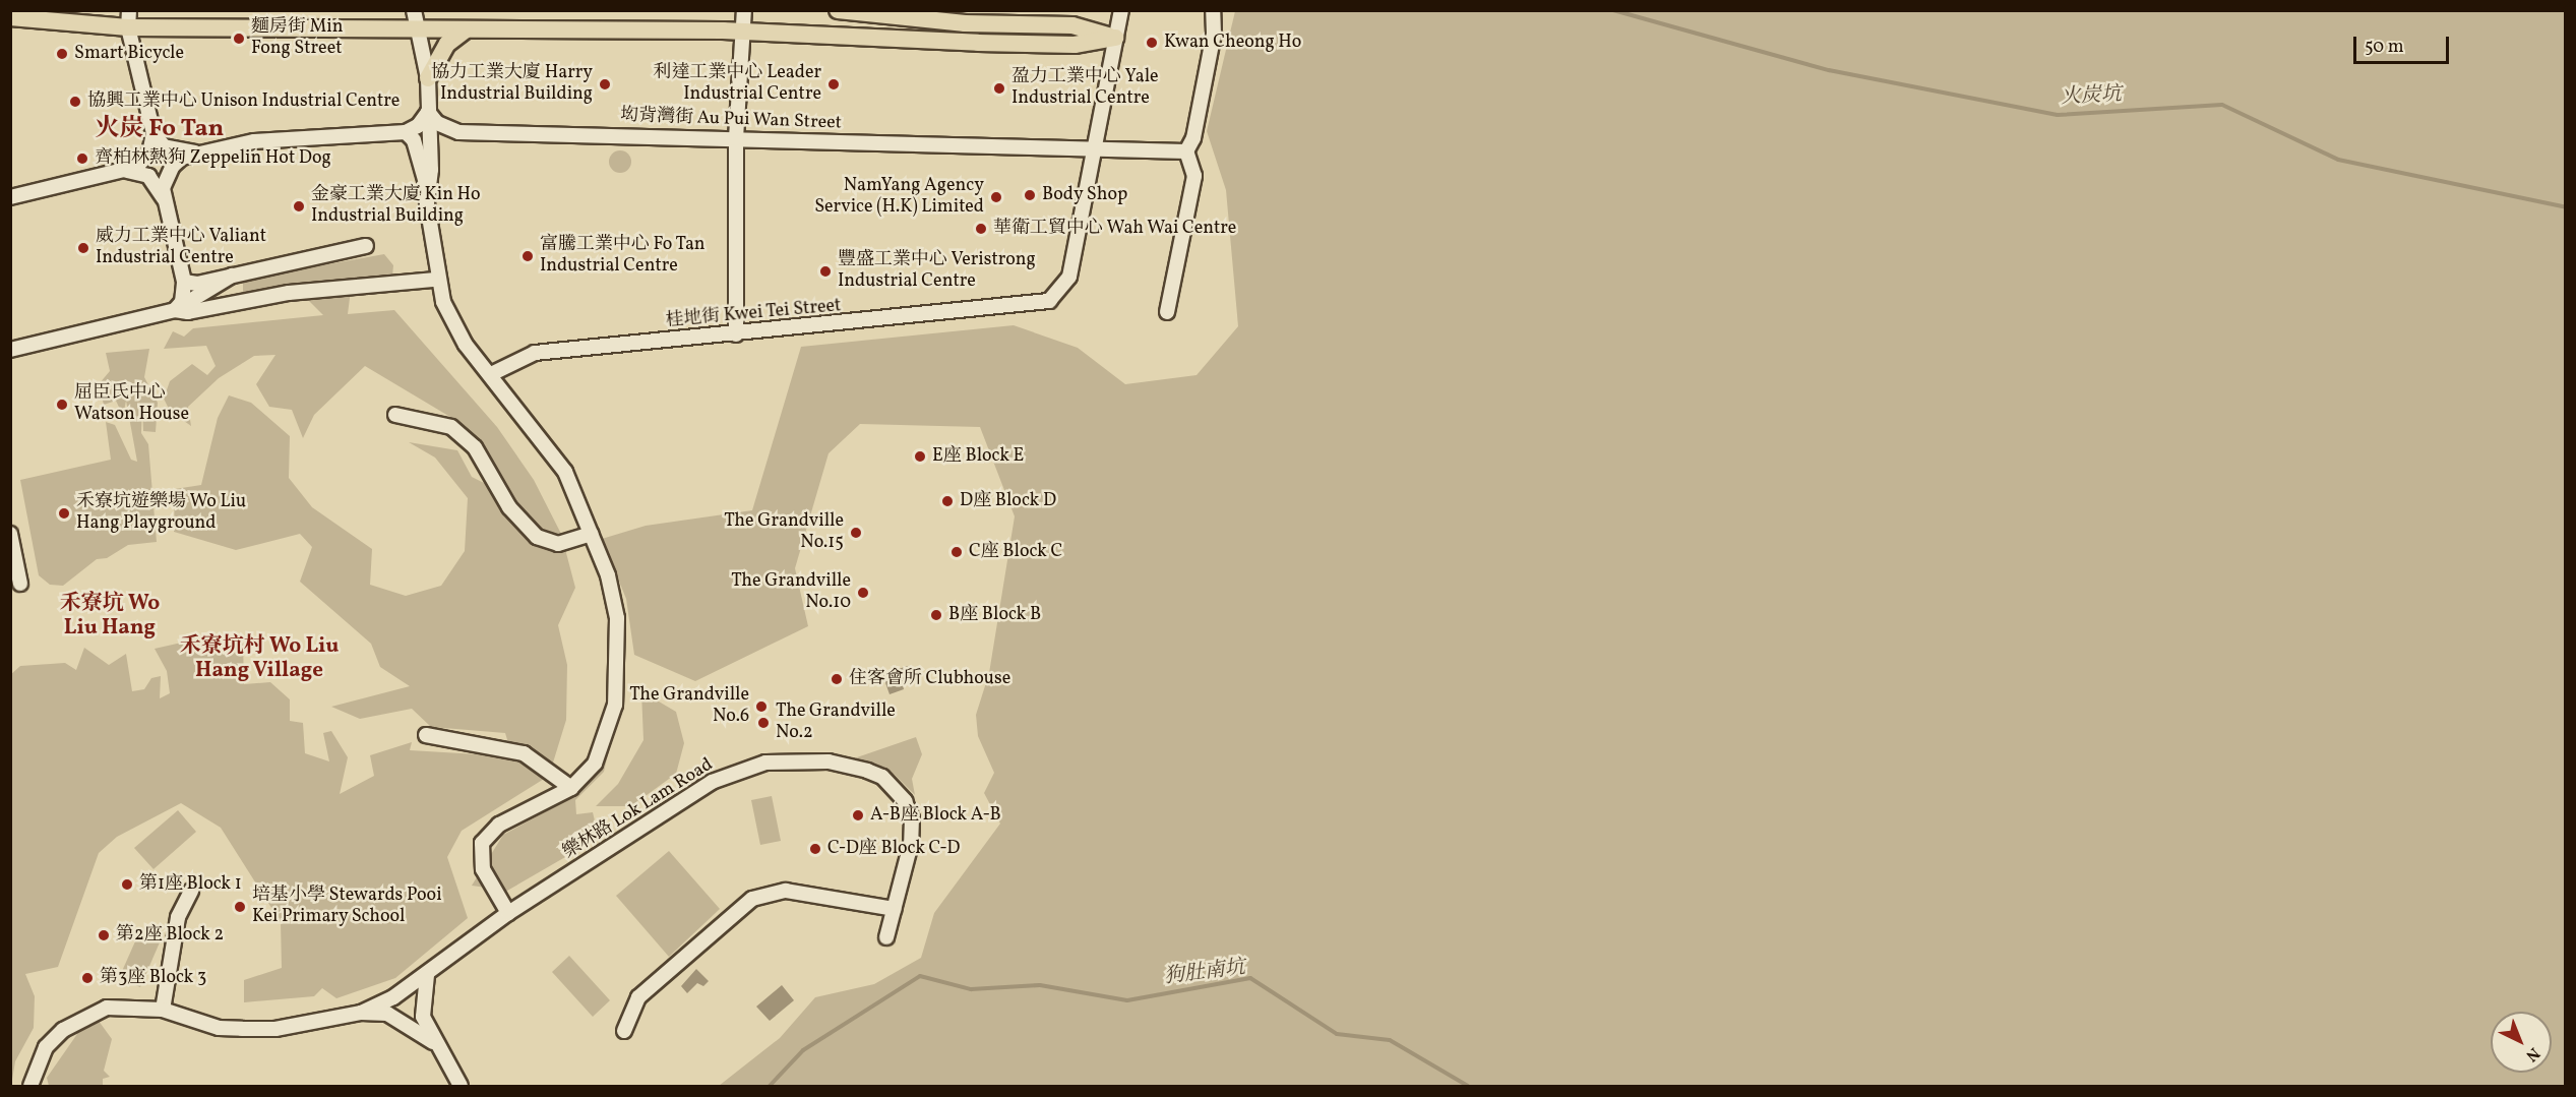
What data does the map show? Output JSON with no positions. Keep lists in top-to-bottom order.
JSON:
{
  "streets": {
    "street": ["㘭背灣街 Au Pui Wan Street", "桂地街 Kwei Tei Street", "樂林路 Lok Lam Road"]
  },
  "crossings": [
    ["㘭背灣街 Au Pui Wan Street", "桂地街 Kwei Tei Street"]
  ],
  "districts": ["火炭 Fo Tan", "禾寮坑 Wo Liu Hang", "禾寮坑村 Wo Liu Hang Village"],
  "water": ["火炭坑", "狗肚南坑"],
  "places": [
    "麵房街 Min Fong Street",
    "Kwan Cheong Ho",
    "Smart Bicycle",
    "協力工業大廈 Harry Industrial Building",
    "利達工業中心 Leader Industrial Centre",
    "盈力工業中心 Yale Industrial Centre",
    "協興工業中心 Unison Industrial Centre",
    "齊柏林熱狗 Zeppelin Hot Dog",
    "Body Shop",
    "NamYang Agency Service (H.K) Limited",
    "金豪工業大廈 Kin Ho Industrial Building",
    "華衛工貿中心 Wah Wai Centre",
    "威力工業中心 Valiant Industrial Centre",
    "富騰工業中心 Fo Tan Industrial Centre",
    "豐盛工業中心 Veristrong Industrial Centre",
    "屈臣氏中心 Watson House",
    "E座 Block E",
    "D座 Block D",
    "禾寮坑遊樂場 Wo Liu Hang Playground",
    "The Grandville No.15",
    "C座 Block C",
    "The Grandville No.10",
    "B座 Block B",
    "住客會所 Clubhouse",
    "The Grandville No.6",
    "The Grandville No.2",
    "A-B座 Block A-B",
    "C-D座 Block C-D",
    "第1座 Block 1",
    "培基小學 Stewards Pooi Kei Primary School",
    "第2座 Block 2",
    "第3座 Block 3"
  ],
  "scale_bar": "50 m",
  "north": "bottom right"
}
